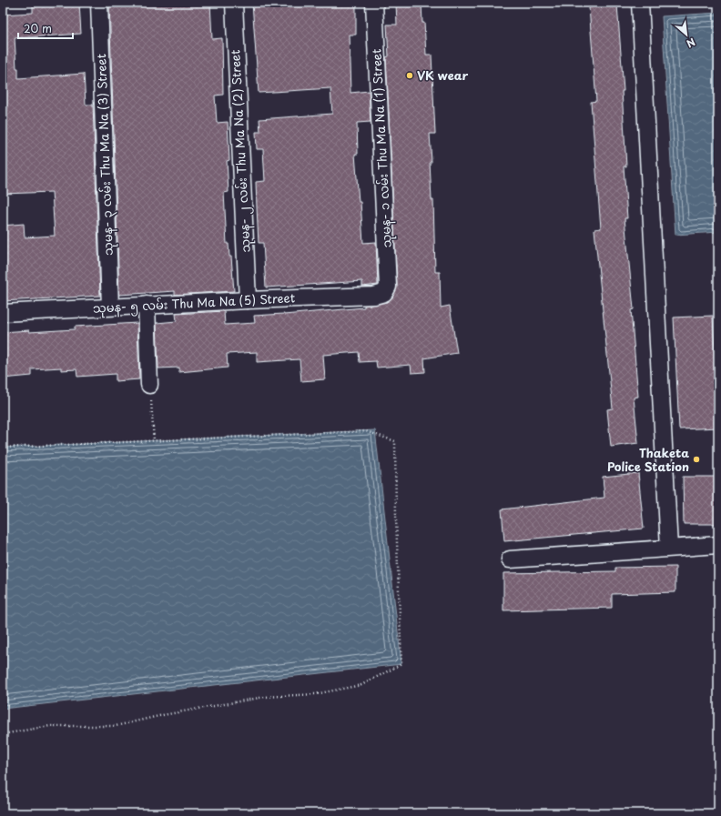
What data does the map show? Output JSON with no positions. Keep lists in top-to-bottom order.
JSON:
{
  "streets": {
    "street": [
      "သုမန- ၁ လမ်း Thu Ma Na (1) Street",
      "သုမန- ၂ လမ်း Thu Ma Na (2) Street",
      "သုမန- ၃ လမ်း Thu Ma Na (3) Street",
      "သုမန- ၅ လမ်း Thu Ma Na (5) Street"
    ]
  },
  "crossings": [
    ["သုမန- ၁ လမ်း Thu Ma Na (1) Street", "သုမန- ၅ လမ်း Thu Ma Na (5) Street"],
    ["သုမန- ၂ လမ်း Thu Ma Na (2) Street", "သုမန- ၅ လမ်း Thu Ma Na (5) Street"],
    ["သုမန- ၃ လမ်း Thu Ma Na (3) Street", "သုမန- ၅ လမ်း Thu Ma Na (5) Street"]
  ],
  "places": ["VK wear", "Thaketa Police Station"],
  "scale_bar": "20 m",
  "north": "bottom right"
}
